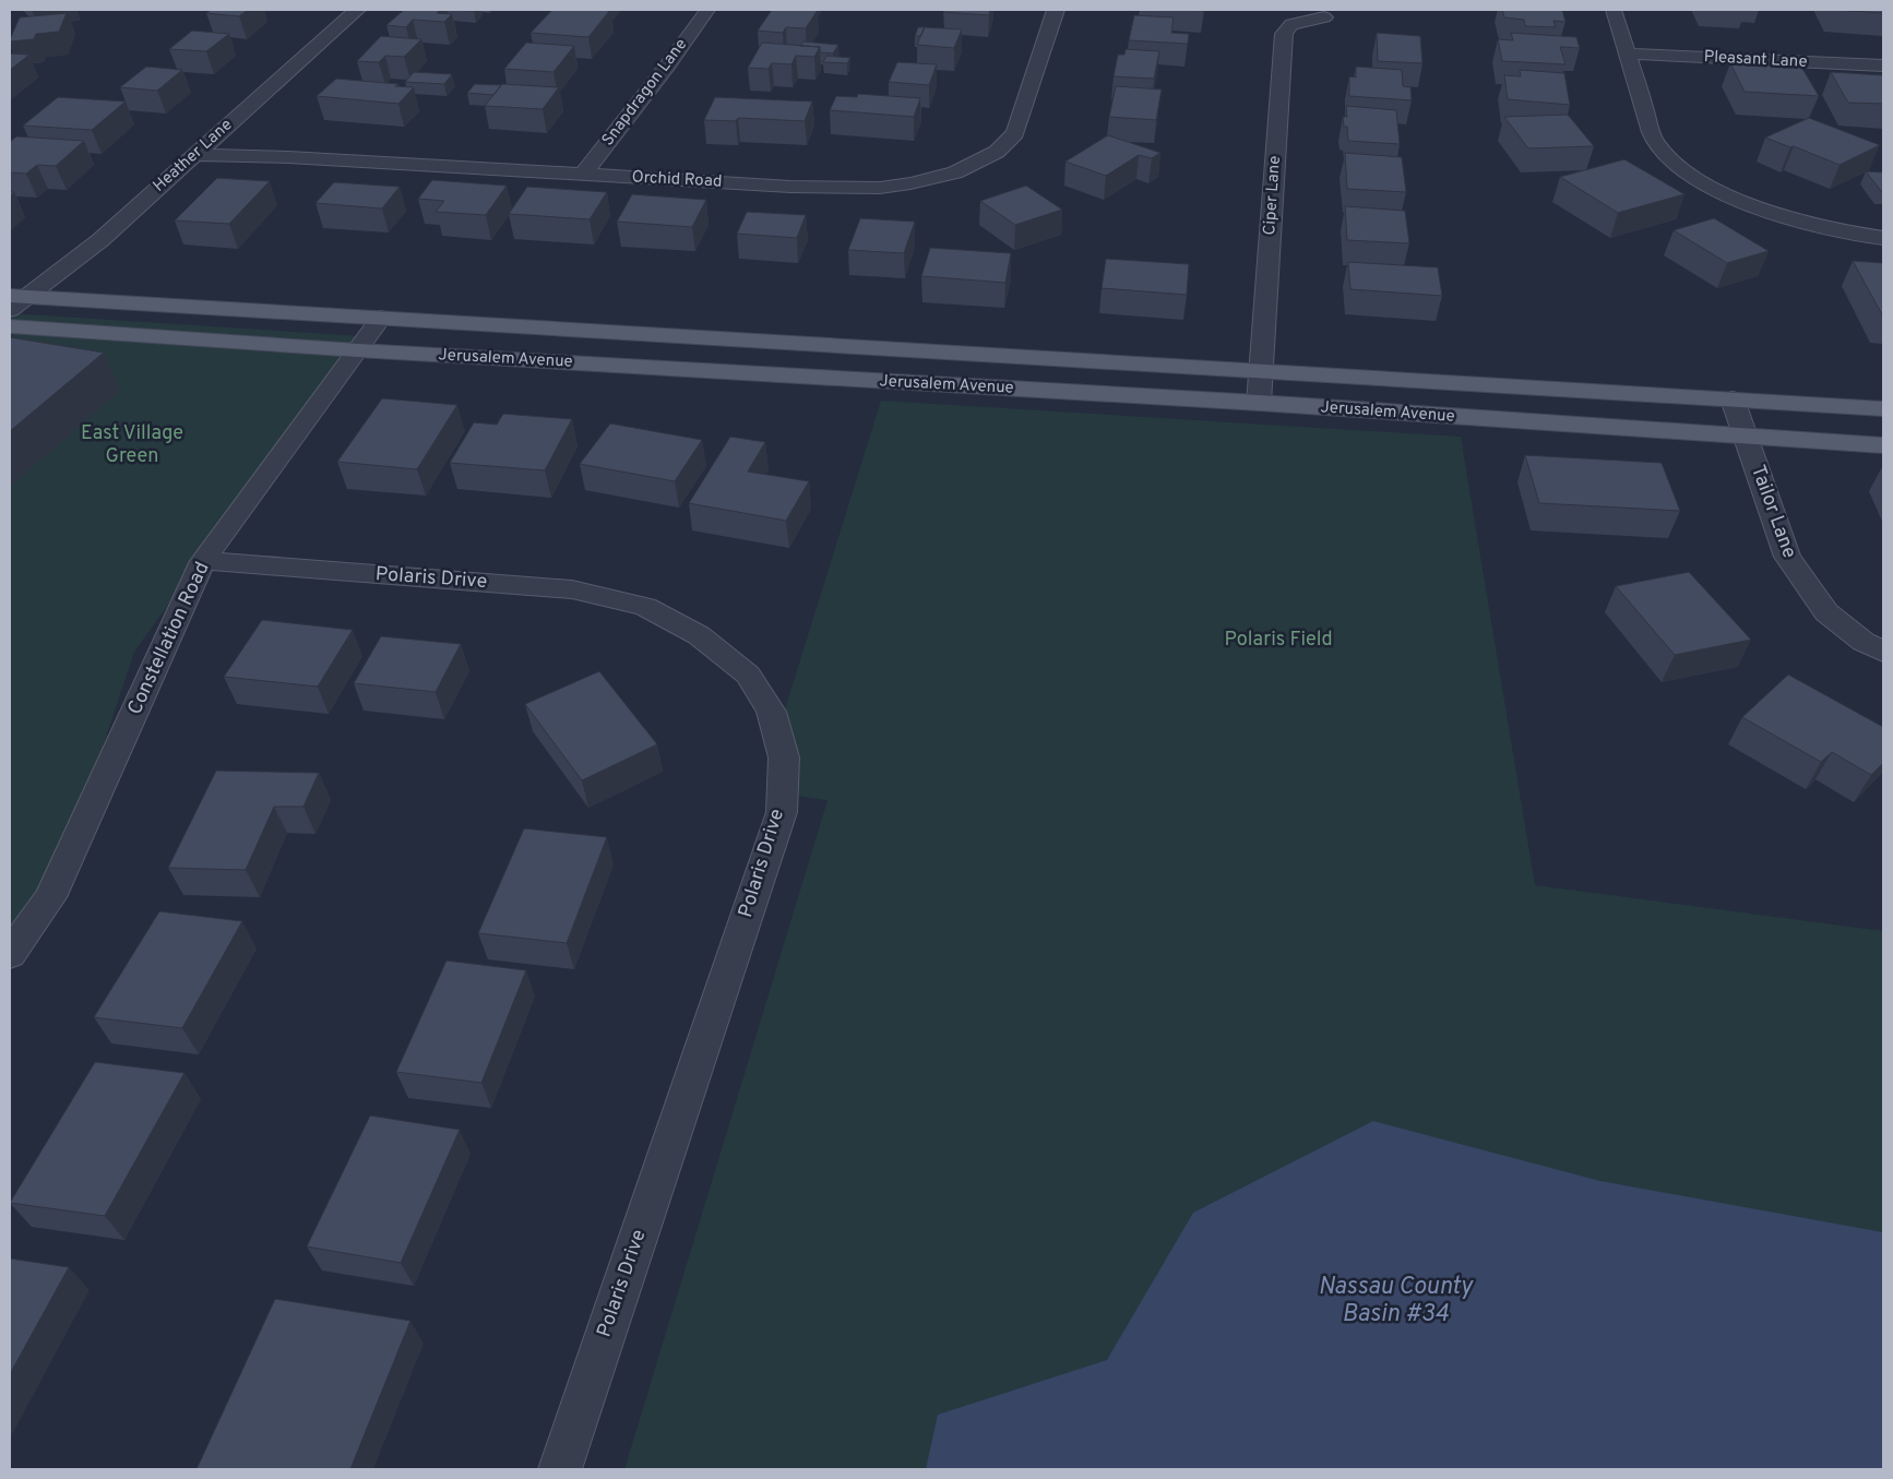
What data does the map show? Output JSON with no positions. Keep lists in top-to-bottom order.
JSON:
{
  "streets": {
    "main road": ["Jerusalem Avenue"],
    "street": [
      "Pleasant Lane",
      "Snapdragon Lane",
      "Heather Lane",
      "Orchid Road",
      "Ciper Lane",
      "Tailor Lane",
      "Polaris Drive",
      "Constellation Road"
    ]
  },
  "crossings": [
    ["Snapdragon Lane", "Orchid Road"],
    ["Heather Lane", "Orchid Road"],
    ["Heather Lane", "Jerusalem Avenue"],
    ["Ciper Lane", "Jerusalem Avenue"],
    ["Jerusalem Avenue", "Tailor Lane"],
    ["Jerusalem Avenue", "Constellation Road"],
    ["Polaris Drive", "Constellation Road"]
  ],
  "water": ["Nassau County Basin #34"],
  "parks": ["East Village Green", "Polaris Field"]
}
